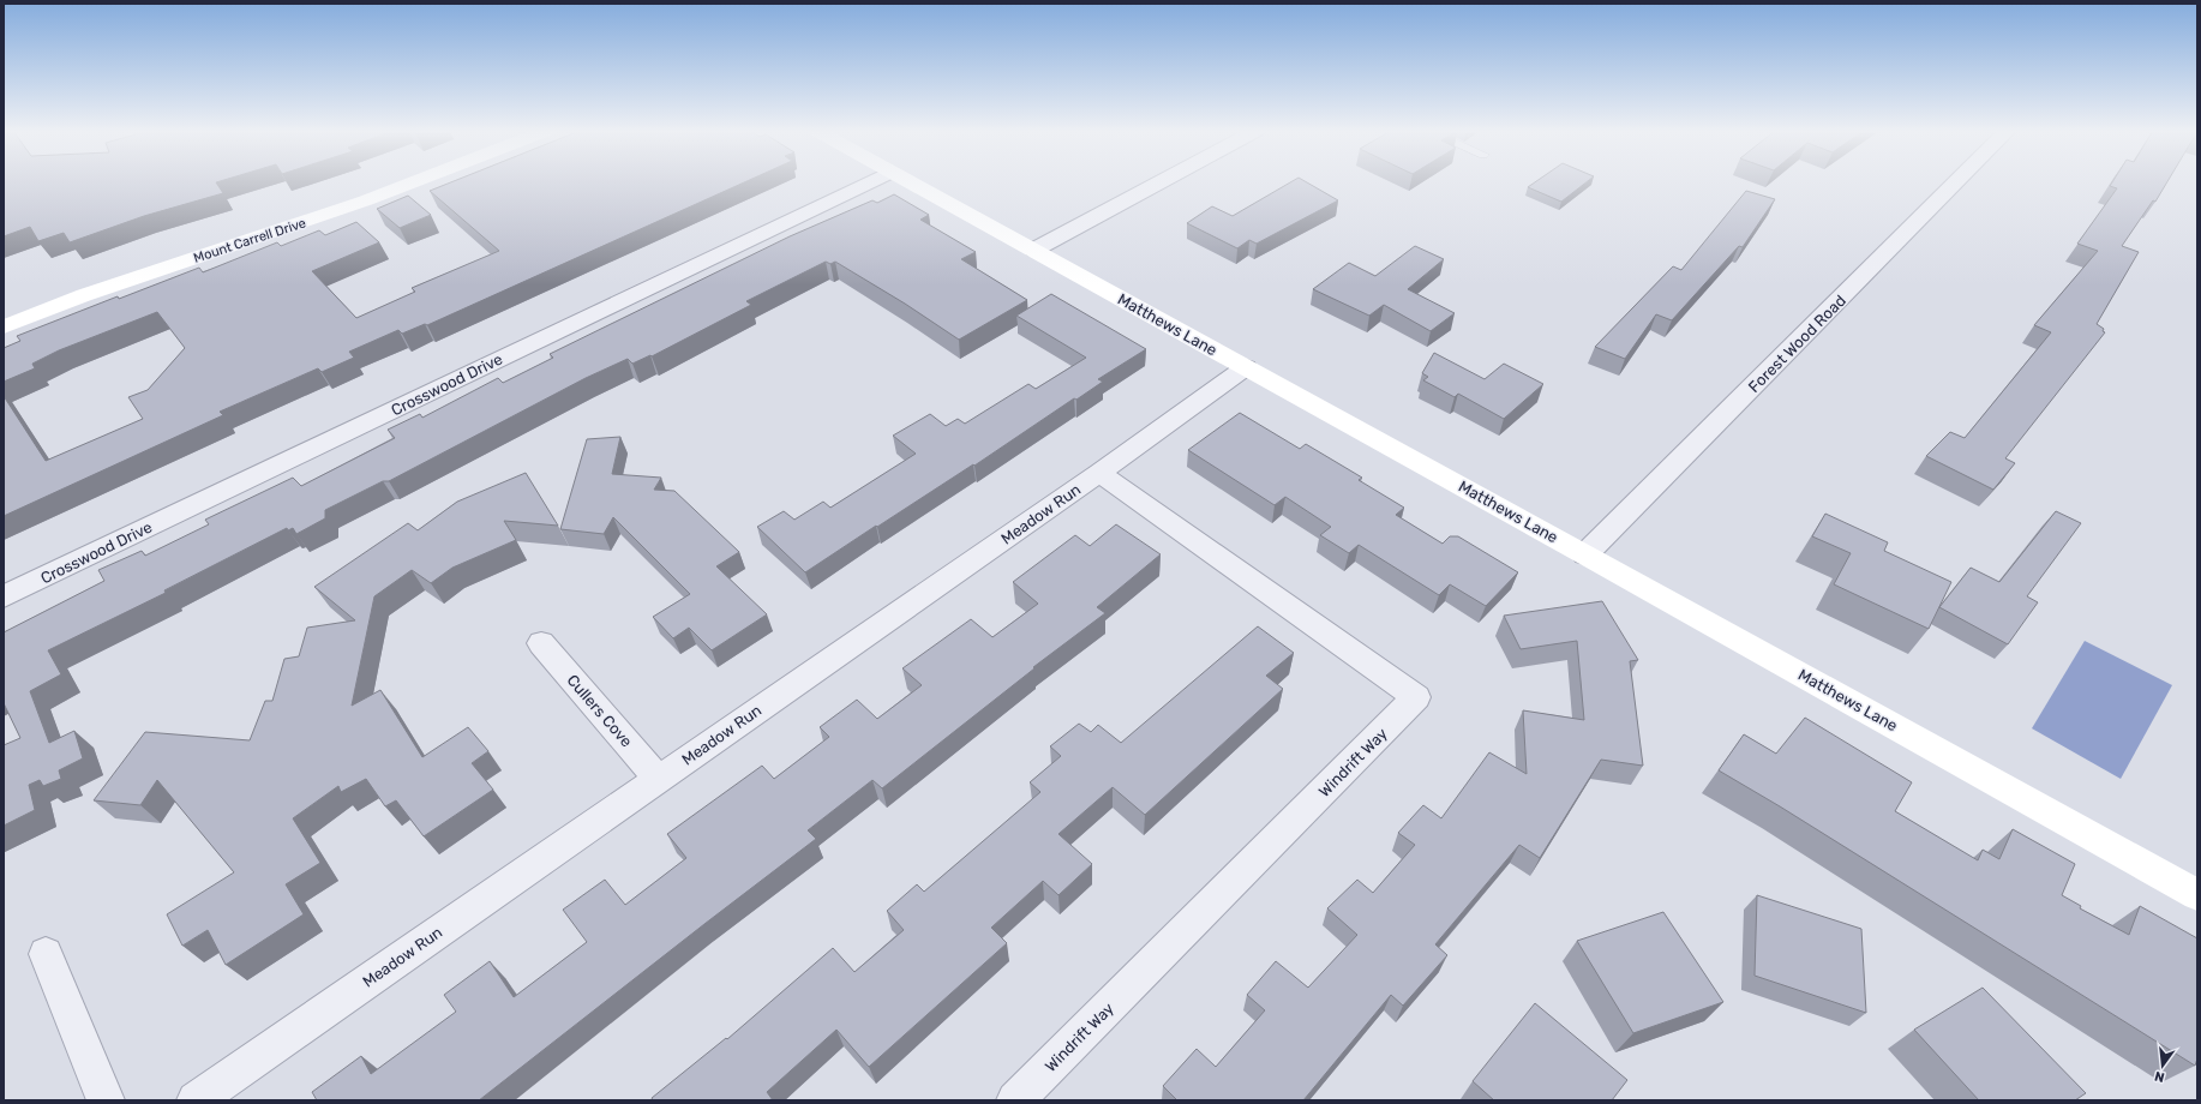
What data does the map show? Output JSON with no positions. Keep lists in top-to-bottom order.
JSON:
{
  "streets": {
    "street": [
      "Mount Carrell Drive",
      "Matthews Lane",
      "Forest Wood Road",
      "Crosswood Drive",
      "Meadow Run",
      "Cullers Cove",
      "Windrift Way"
    ]
  },
  "crossings": [
    ["Matthews Lane", "Forest Wood Road"],
    ["Matthews Lane", "Meadow Run"],
    ["Meadow Run", "Cullers Cove"],
    ["Meadow Run", "Windrift Way"]
  ],
  "north": "bottom"
}
